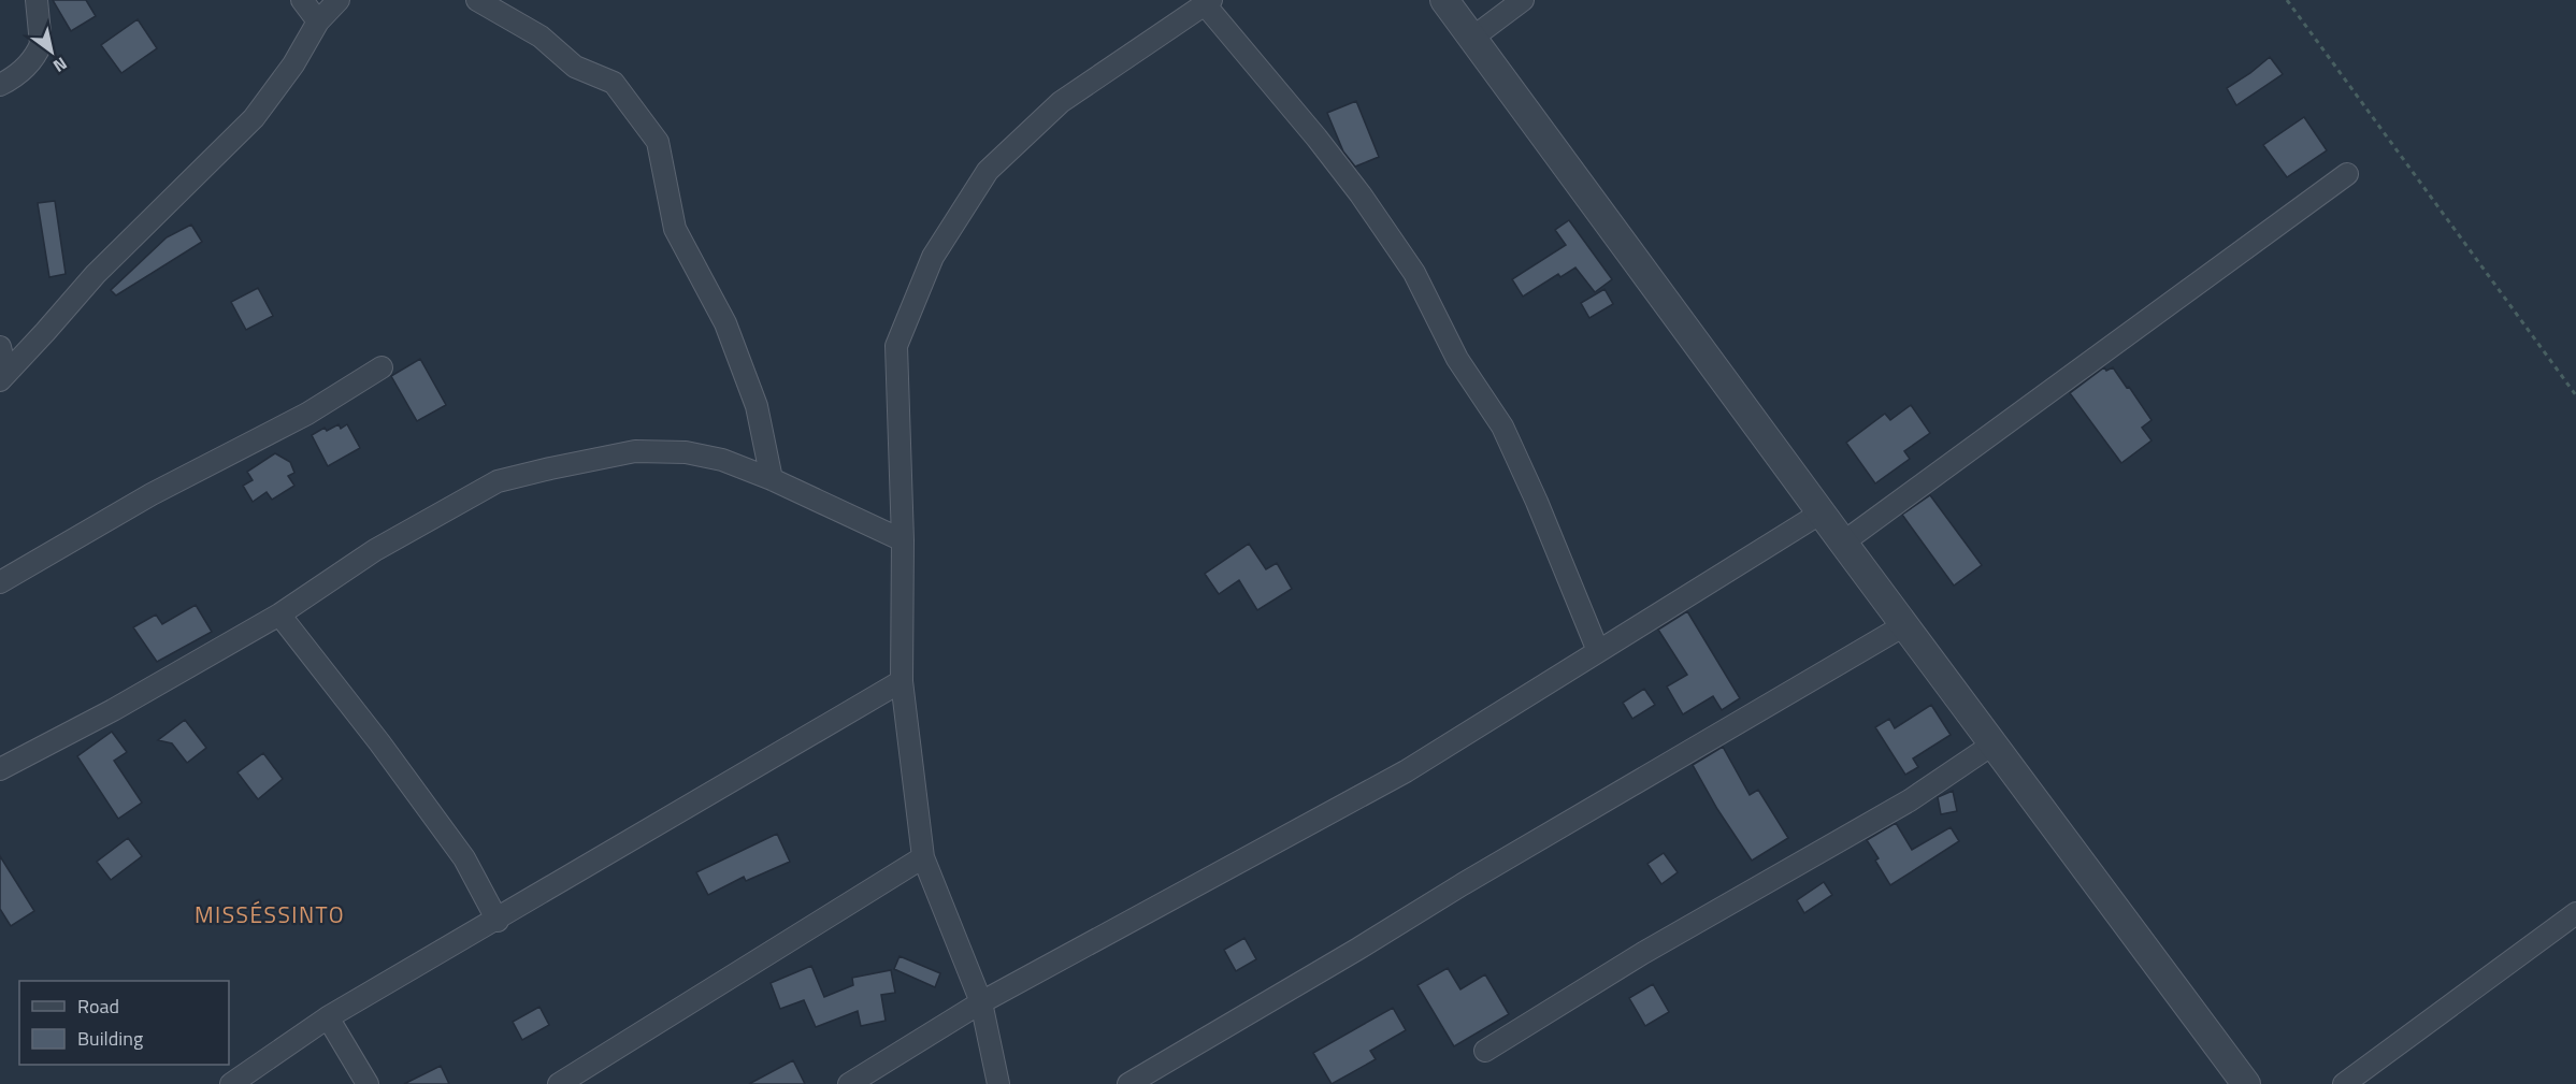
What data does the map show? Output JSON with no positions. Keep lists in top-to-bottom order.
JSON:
{
  "districts": ["MISSÉSSINTO"],
  "legend": ["Road", "Building"],
  "north": "bottom right"
}
